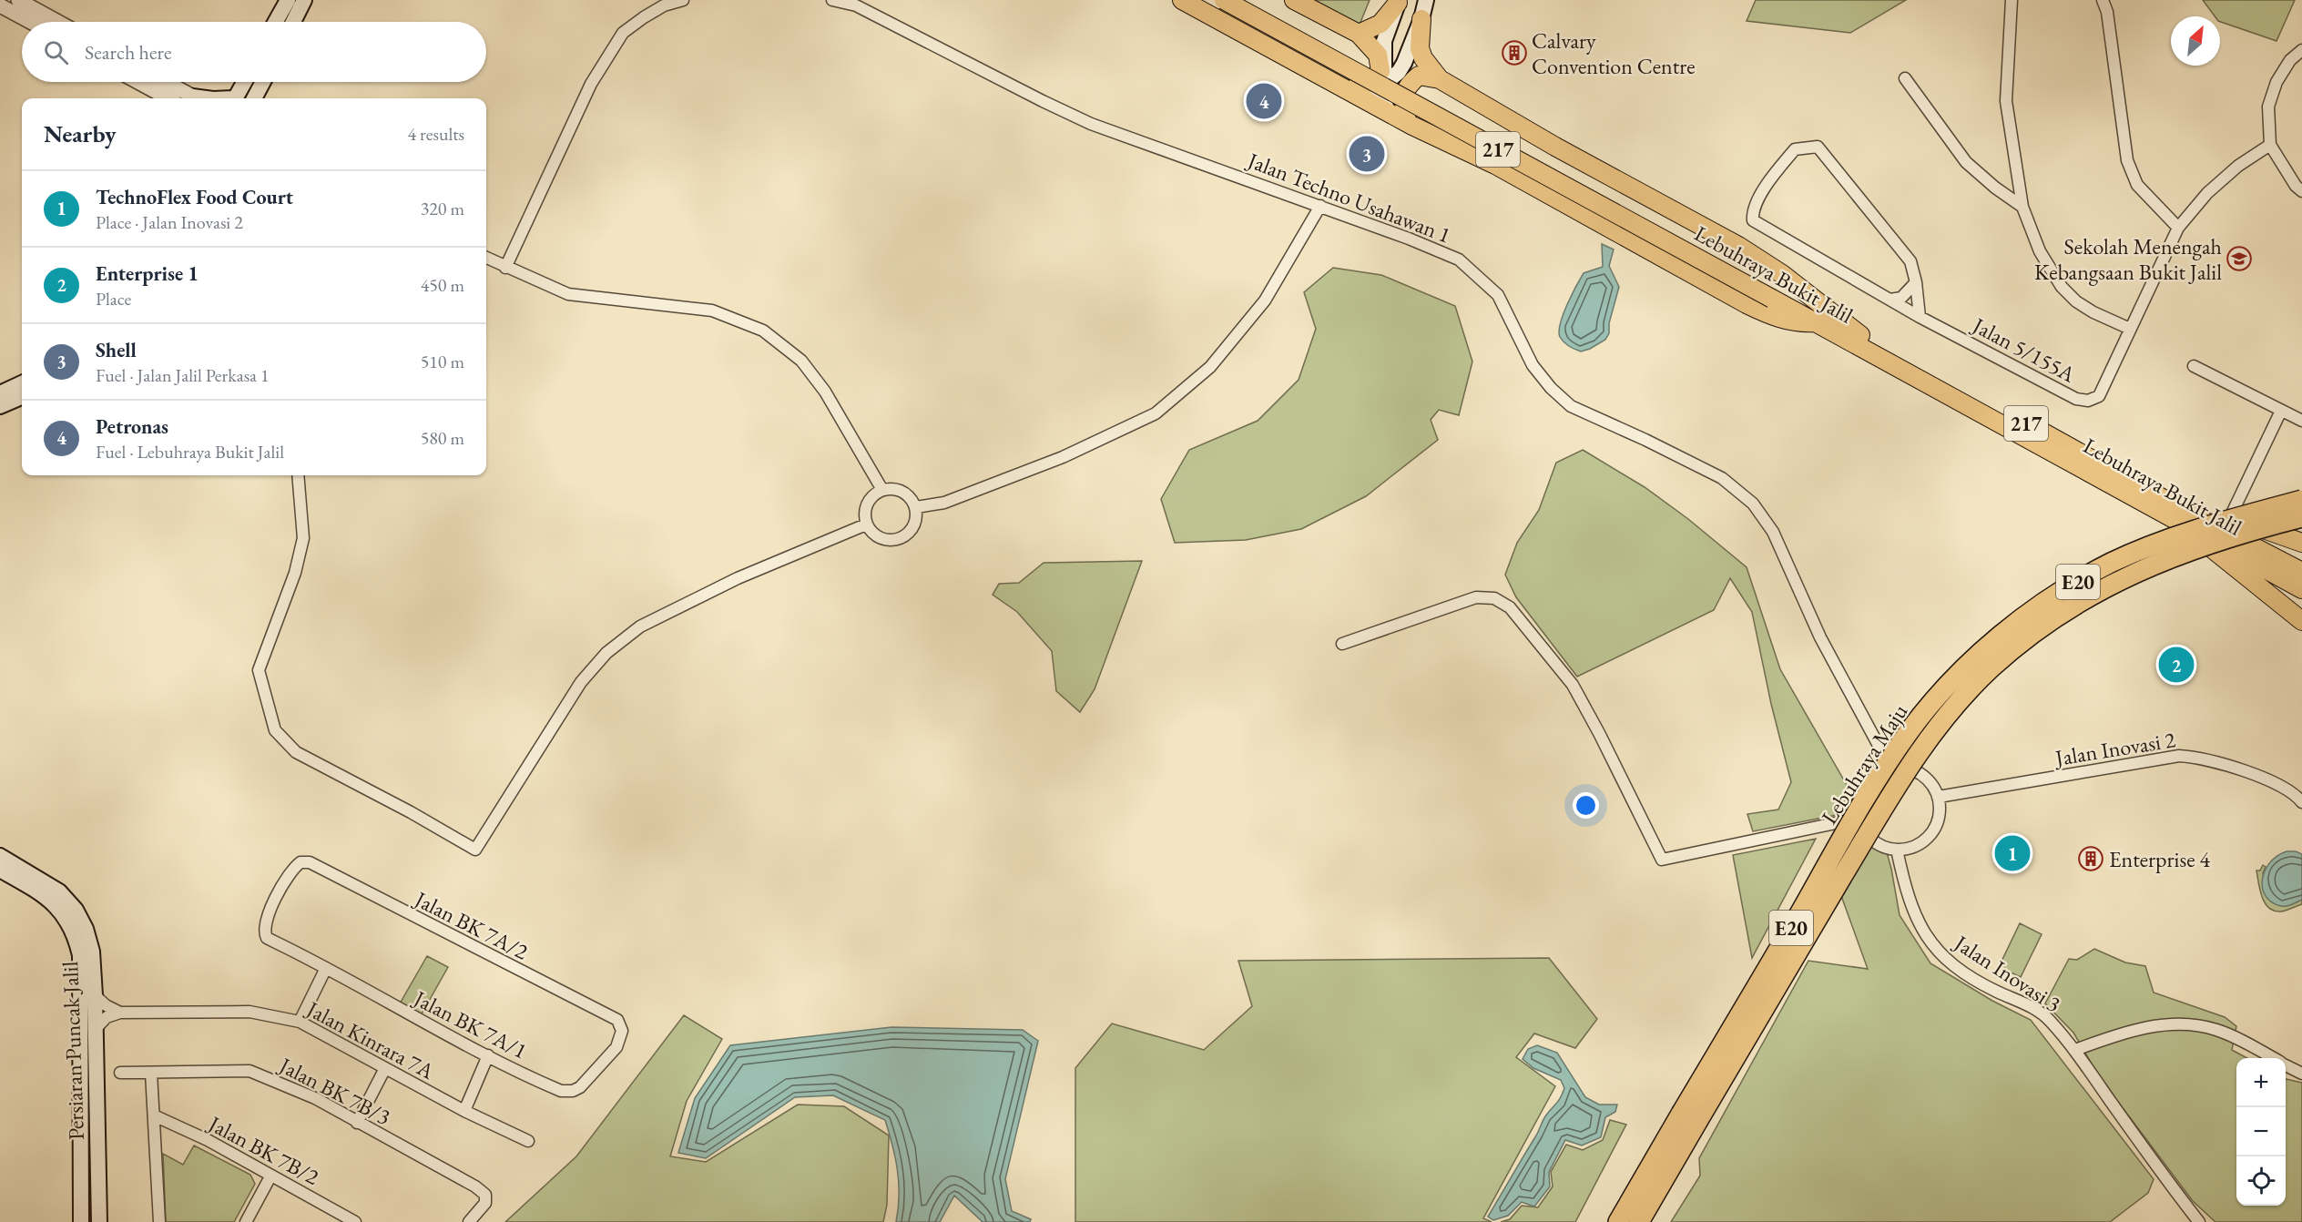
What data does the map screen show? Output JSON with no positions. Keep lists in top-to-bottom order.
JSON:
{
  "streets": {
    "highway": [
      "217",
      "Lebuhraya Bukit Jalil",
      "E20",
      "Lebuhraya Maju"
    ],
    "main road": ["Persiaran Puncak Jalil"],
    "street": [
      "Jalan Techno Usahawan 1",
      "Jalan 5/155A",
      "Jalan Inovasi 2",
      "Jalan BK 7A/2",
      "Jalan Inovasi 3",
      "Jalan BK 7A/1",
      "Jalan Kinrara 7A",
      "Jalan BK 7B/3",
      "Jalan BK 7B/2"
    ]
  },
  "crossings": [
    ["Jalan Techno Usahawan 1", "Jalan Inovasi 2"],
    ["Jalan Techno Usahawan 1", "Jalan Inovasi 3"],
    ["Jalan Inovasi 2", "Jalan Inovasi 3"],
    ["Jalan BK 7A/2", "Jalan BK 7A/1"]
  ],
  "places": {
    "building": ["Calvary Convention Centre", "Enterprise 4"],
    "school or university": ["Sekolah Menengah Kebangsaan Bukit Jalil"]
  },
  "north": "top right",
  "page": {
    "search": "Search here",
    "pins": [
      "4",
      "3",
      "2",
      "1"
    ],
    "heading": ["Nearby", "4 results"],
    "list": [
      {
        "mark": "1",
        "name": "TechnoFlex Food Court",
        "note": "Place · Jalan Inovasi 2",
        "value": "320 m"
      },
      {
        "mark": "2",
        "name": "Enterprise 1",
        "note": "Place",
        "value": "450 m"
      },
      {
        "mark": "3",
        "name": "Shell",
        "note": "Fuel · Jalan Jalil Perkasa 1",
        "value": "510 m"
      },
      {
        "mark": "4",
        "name": "Petronas",
        "note": "Fuel · Lebuhraya Bukit Jalil",
        "value": "580 m"
      }
    ],
    "map_buttons": ["+", "−"]
  }
}
